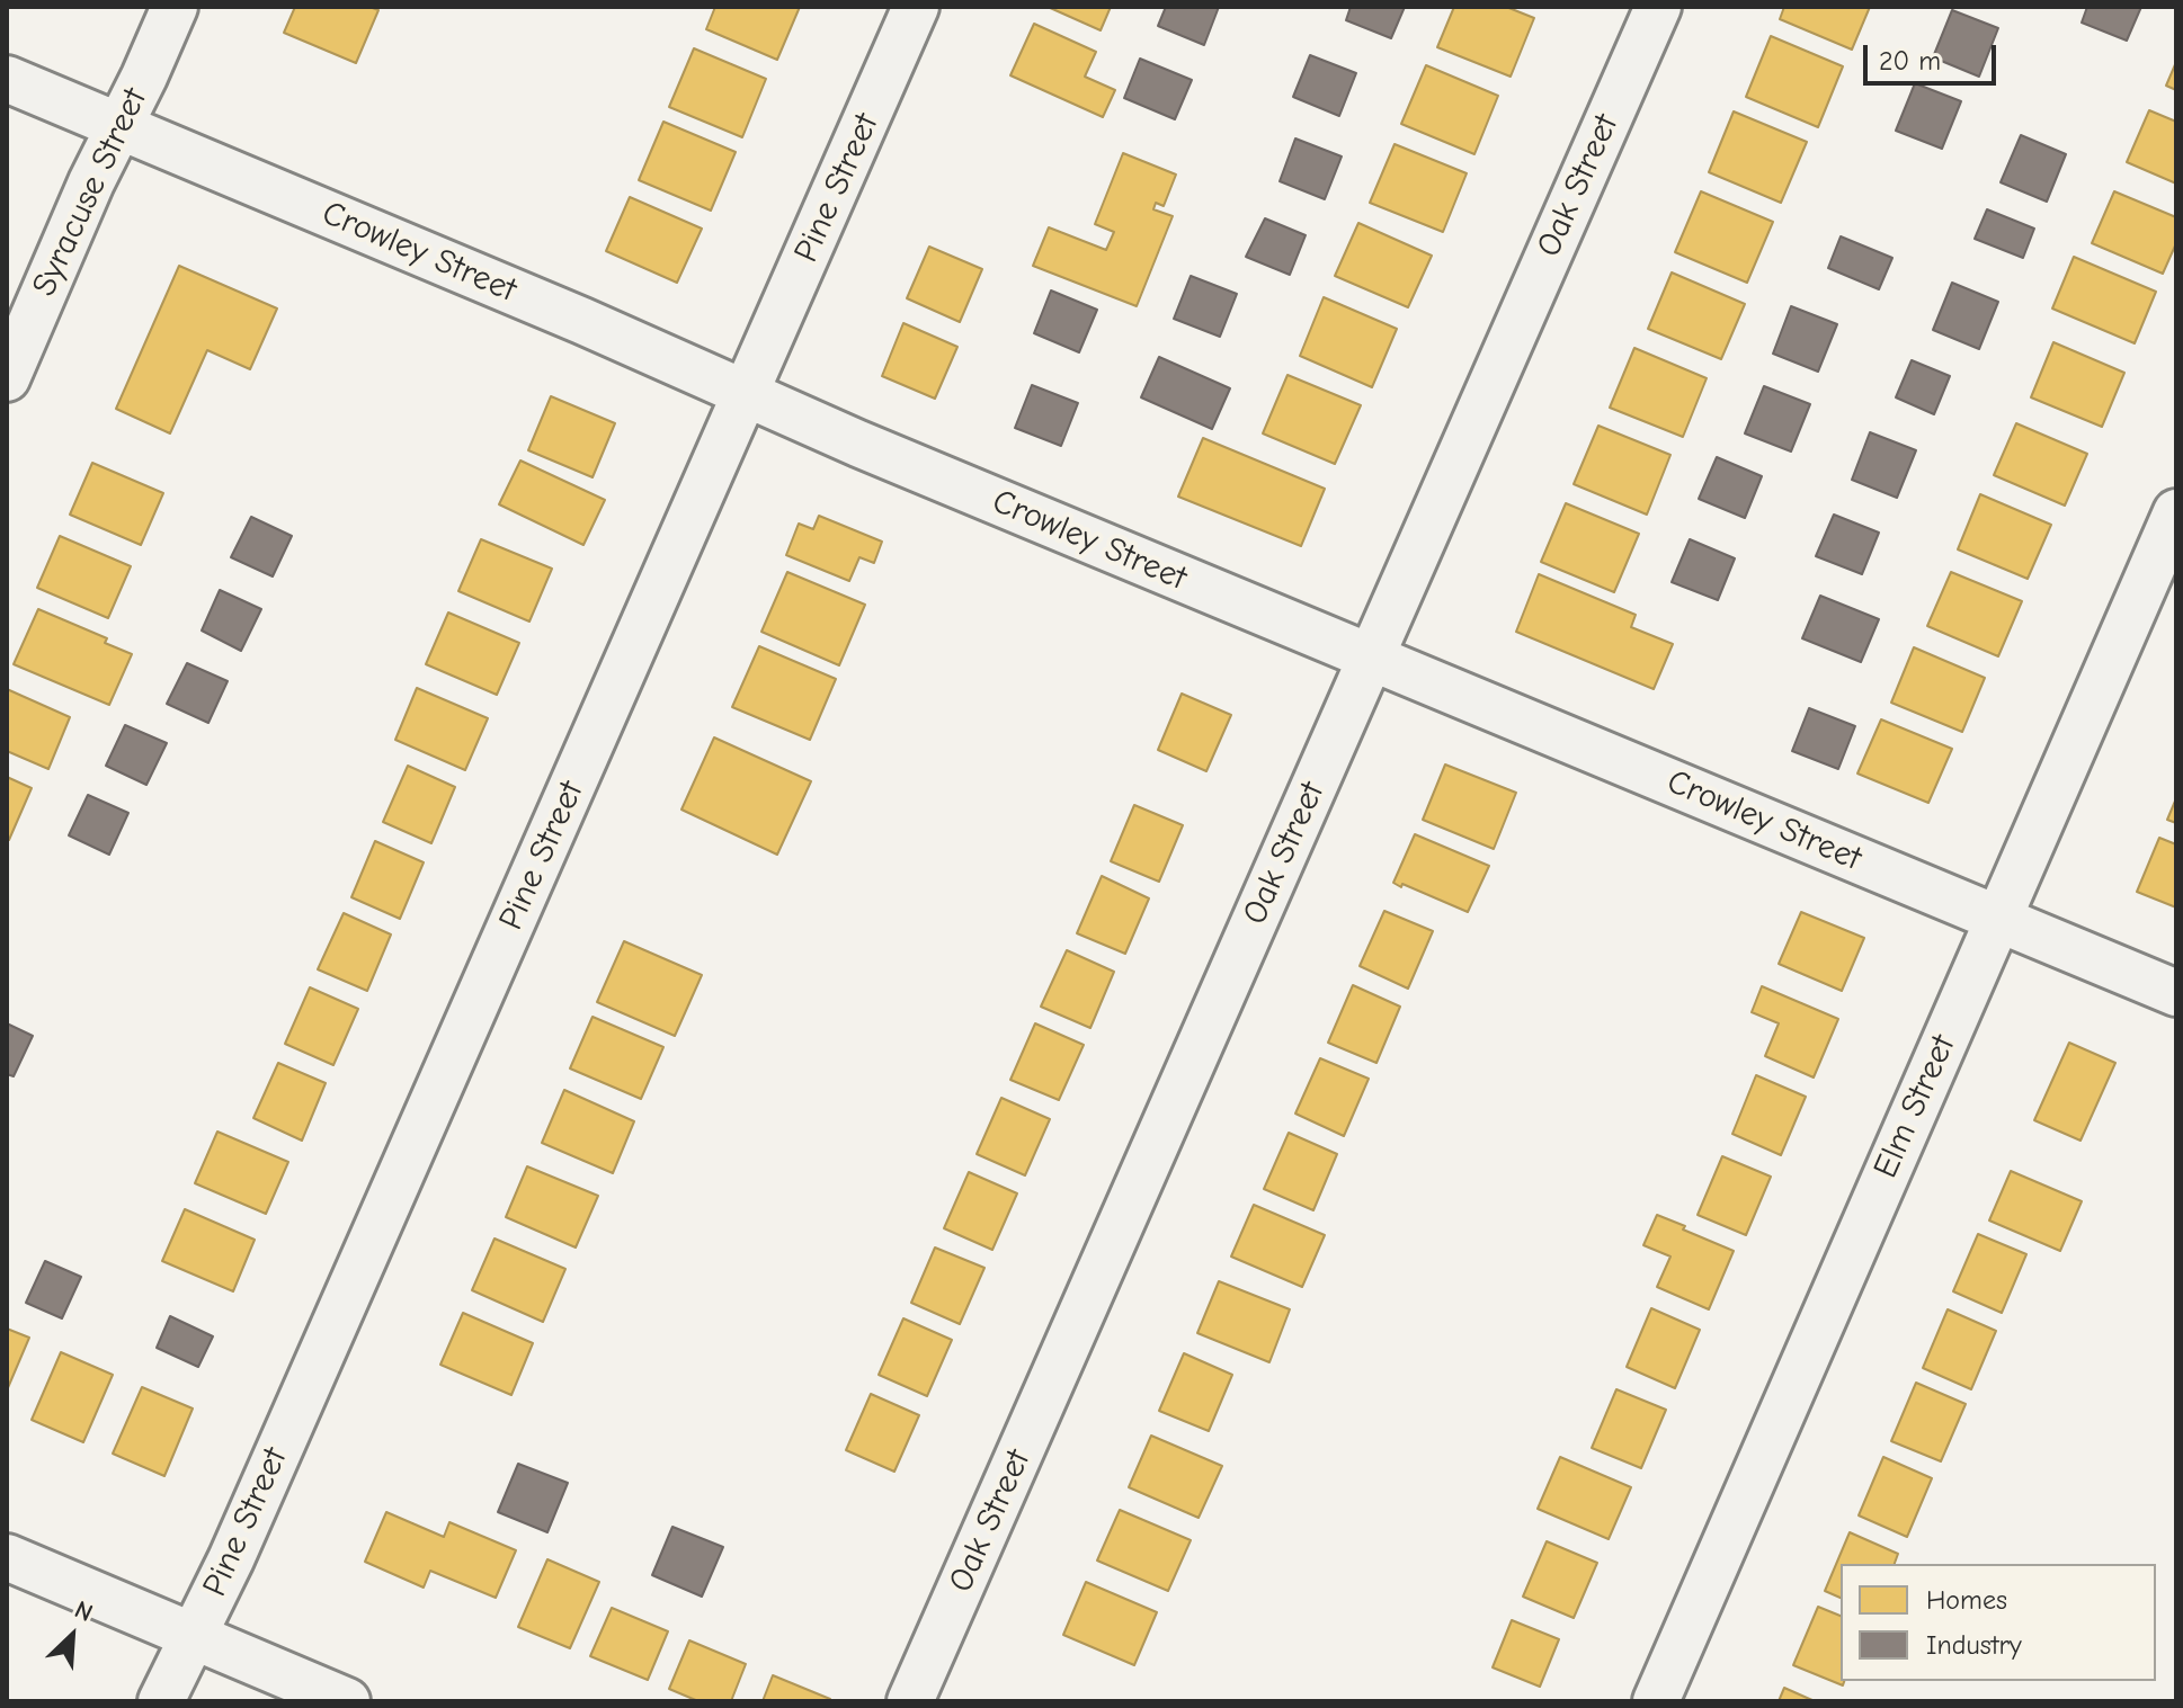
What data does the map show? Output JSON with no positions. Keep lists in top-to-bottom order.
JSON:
{
  "streets": {
    "street": [
      "Oak Street",
      "Pine Street",
      "Syracuse Street",
      "Crowley Street",
      "Elm Street"
    ]
  },
  "crossings": [
    ["Oak Street", "Crowley Street"],
    ["Pine Street", "Crowley Street"],
    ["Syracuse Street", "Crowley Street"],
    ["Crowley Street", "Elm Street"]
  ],
  "legend": ["Homes", "Industry"],
  "scale_bar": "20 m",
  "north": "top right"
}
